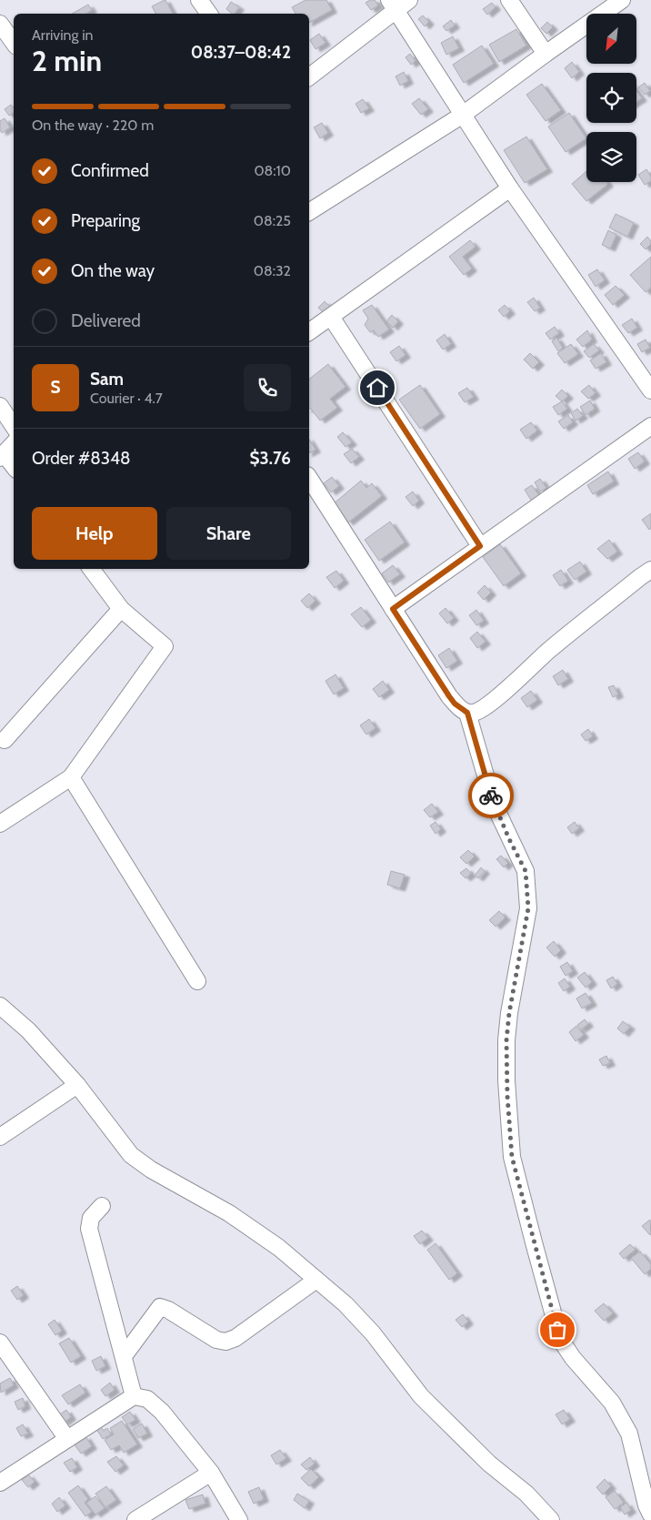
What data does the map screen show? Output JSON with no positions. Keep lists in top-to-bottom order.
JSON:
{
  "north": "bottom left",
  "page": {
    "heading": ["2 min", "Arriving in", "08:37–08:42"],
    "panel": [
      "Sam",
      "Courier · 4.7",
      "Order #8348",
      "$3.76"
    ],
    "bar": "On the way · 220 m",
    "list": [
      ["Confirmed", "08:10"],
      ["Preparing", "08:25"],
      ["On the way", "08:32"],
      "Delivered"
    ],
    "round": "S",
    "buttons": ["Help", "Share"]
  }
}
